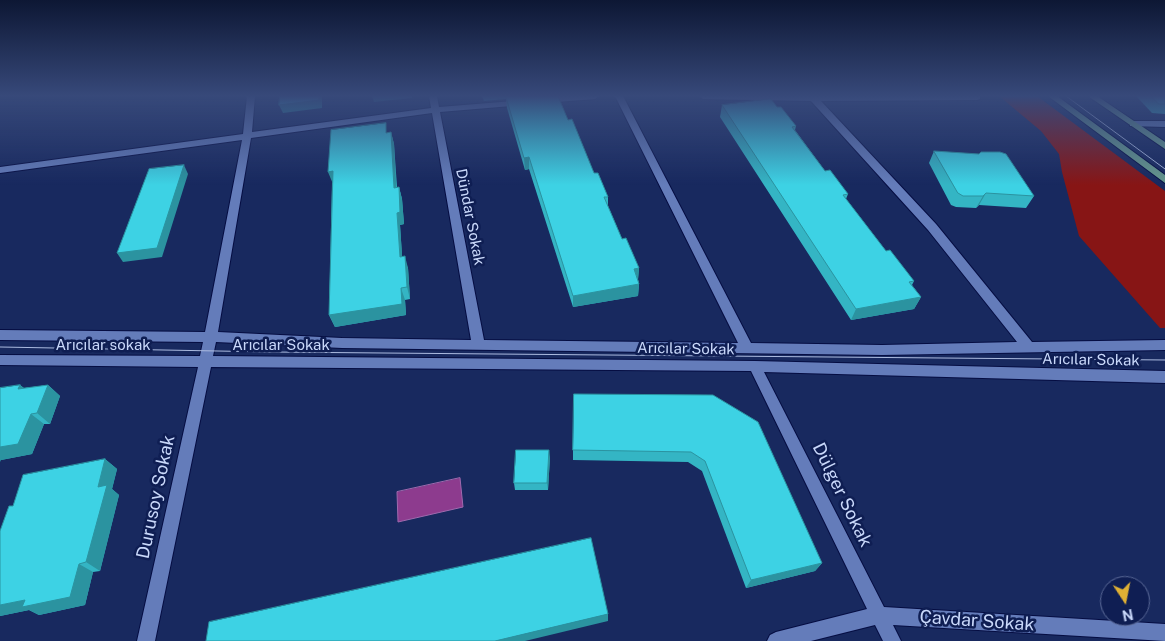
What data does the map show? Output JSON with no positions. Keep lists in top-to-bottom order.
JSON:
{
  "streets": {
    "street": [
      "Dündar Sokak",
      "Arıcılar sokak",
      "Arıcılar Sokak",
      "Dülger Sokak",
      "Durusoy Sokak",
      "Çavdar Sokak"
    ]
  },
  "crossings": [
    ["Arıcılar sokak", "Arıcılar Sokak"],
    ["Arıcılar sokak", "Durusoy Sokak"],
    ["Arıcılar Sokak", "Dülger Sokak"],
    ["Arıcılar Sokak", "Durusoy Sokak"],
    ["Dülger Sokak", "Çavdar Sokak"]
  ],
  "north": "bottom"
}
